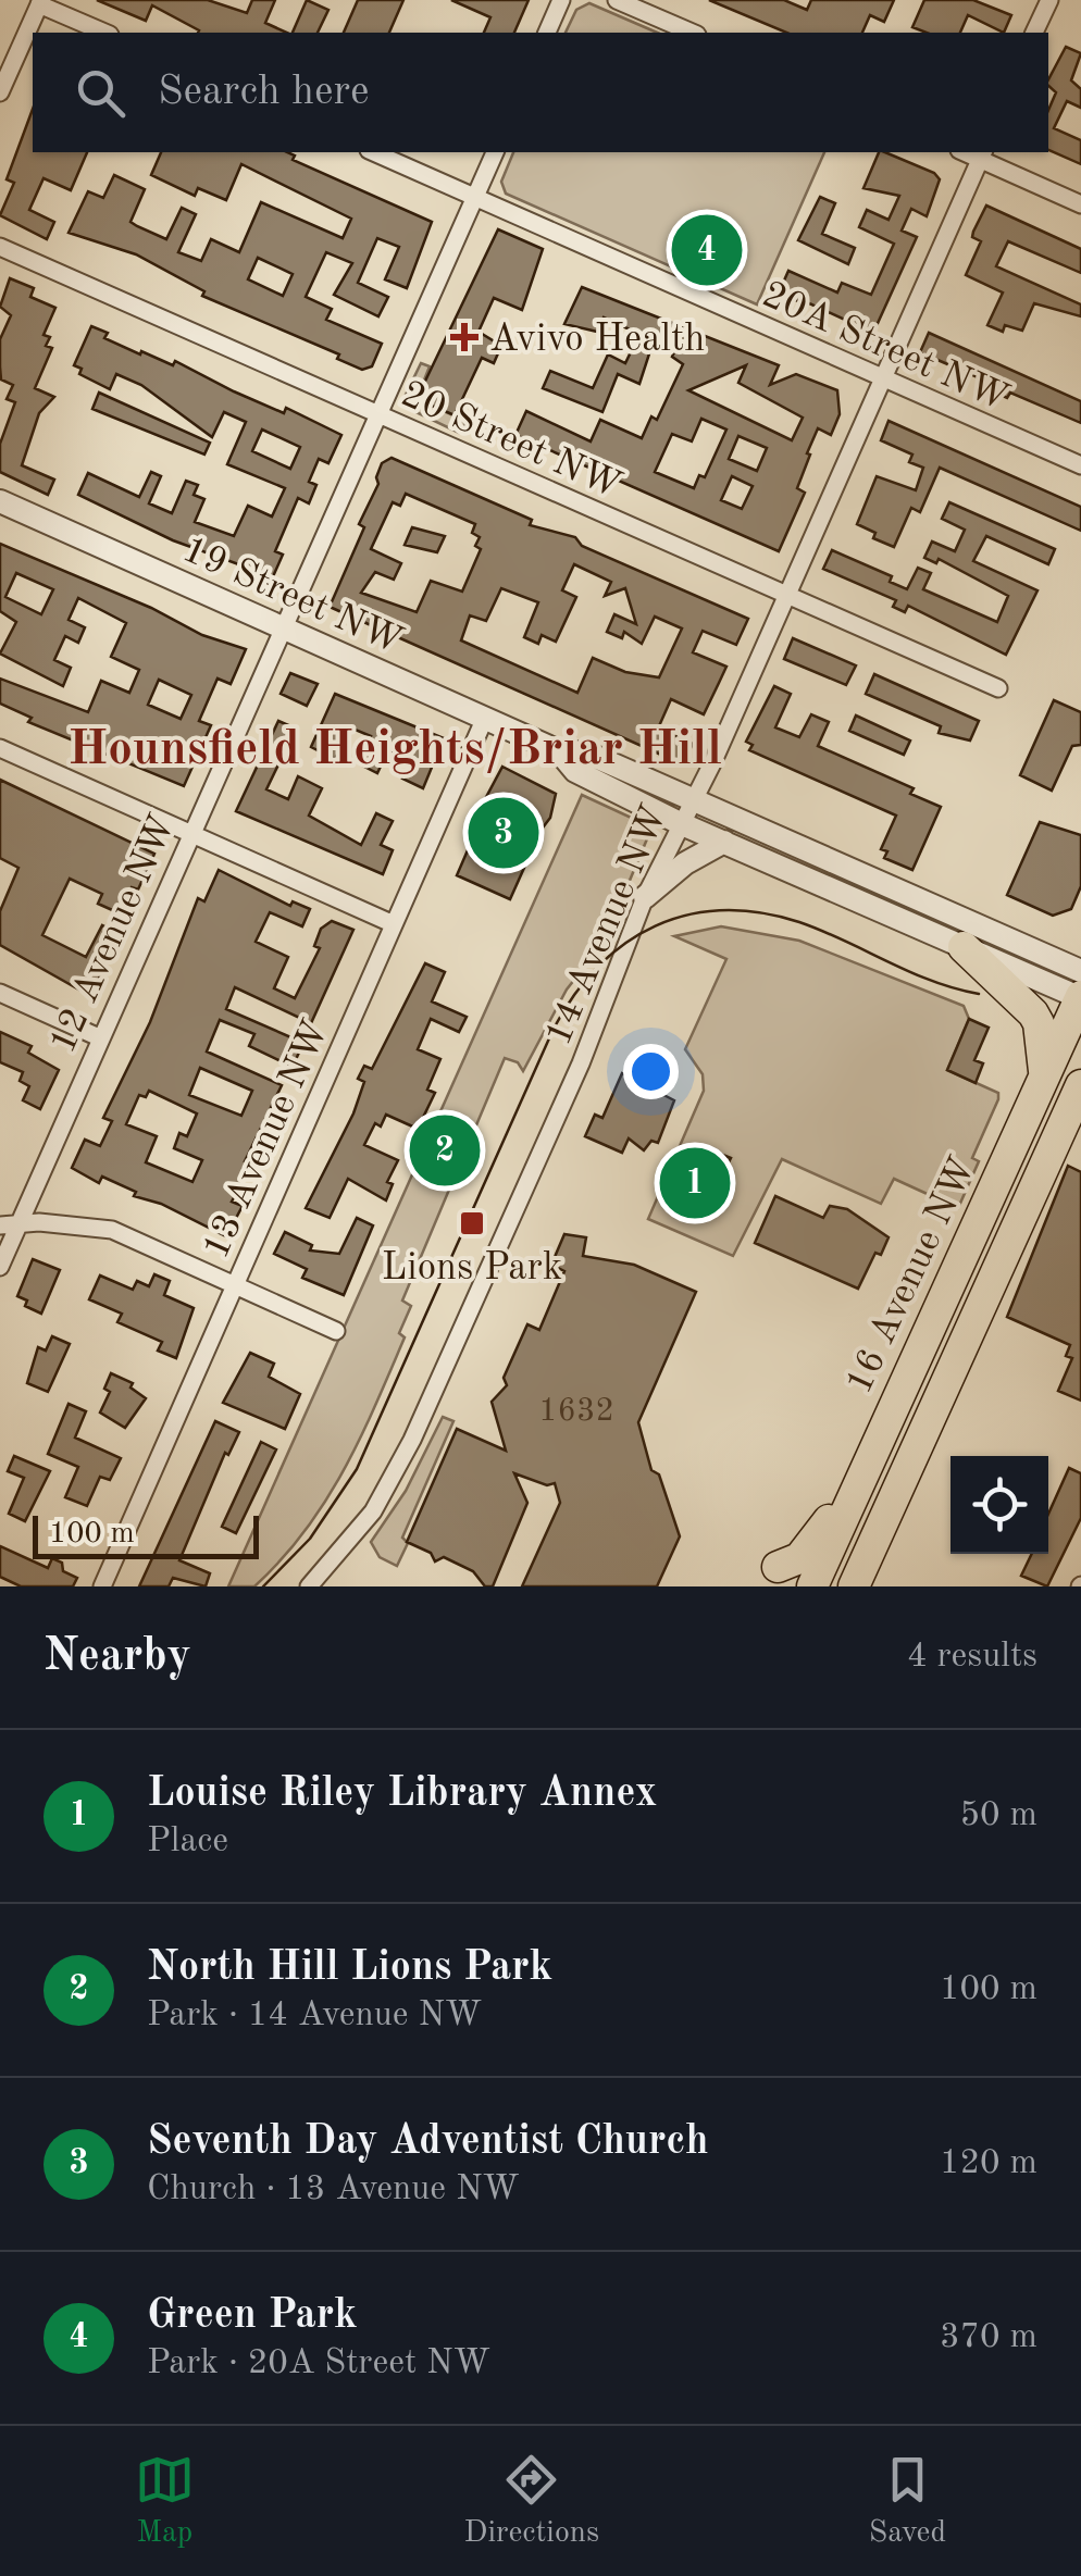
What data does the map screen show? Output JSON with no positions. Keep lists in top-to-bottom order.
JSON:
{
  "streets": {
    "highway": ["16 Avenue NW"],
    "street": [
      "20A Street NW",
      "20 Street NW",
      "19 Street NW",
      "14 Avenue NW",
      "12 Avenue NW",
      "13 Avenue NW"
    ]
  },
  "crossings": [
    ["20A Street NW", "14 Avenue NW"],
    ["20A Street NW", "12 Avenue NW"],
    ["20 Street NW", "14 Avenue NW"],
    ["20 Street NW", "12 Avenue NW"],
    ["19 Street NW", "14 Avenue NW"],
    ["19 Street NW", "12 Avenue NW"],
    ["19 Street NW", "13 Avenue NW"],
    ["19 Street NW", "16 Avenue NW"]
  ],
  "districts": ["Hounsfield Heights/Briar Hill"],
  "places": {
    "health": ["Avivo Health"],
    "transit": ["Lions Park"]
  },
  "house_numbers": ["1632"],
  "scale_bar": "100 m",
  "page": {
    "search": "Search here",
    "pins": [
      "4",
      "3",
      "2",
      "1"
    ],
    "scale": "100 m",
    "heading": ["Nearby", "4 results"],
    "list": [
      {
        "mark": "1",
        "name": "Louise Riley Library Annex",
        "note": "Place",
        "value": "50 m"
      },
      {
        "mark": "2",
        "name": "North Hill Lions Park",
        "note": "Park · 14 Avenue NW",
        "value": "100 m"
      },
      {
        "mark": "3",
        "name": "Seventh Day Adventist Church",
        "note": "Church · 13 Avenue NW",
        "value": "120 m"
      },
      {
        "mark": "4",
        "name": "Green Park",
        "note": "Park · 20A Street NW",
        "value": "370 m"
      }
    ],
    "nav": ["Map", "Directions", "Saved"]
  }
}
